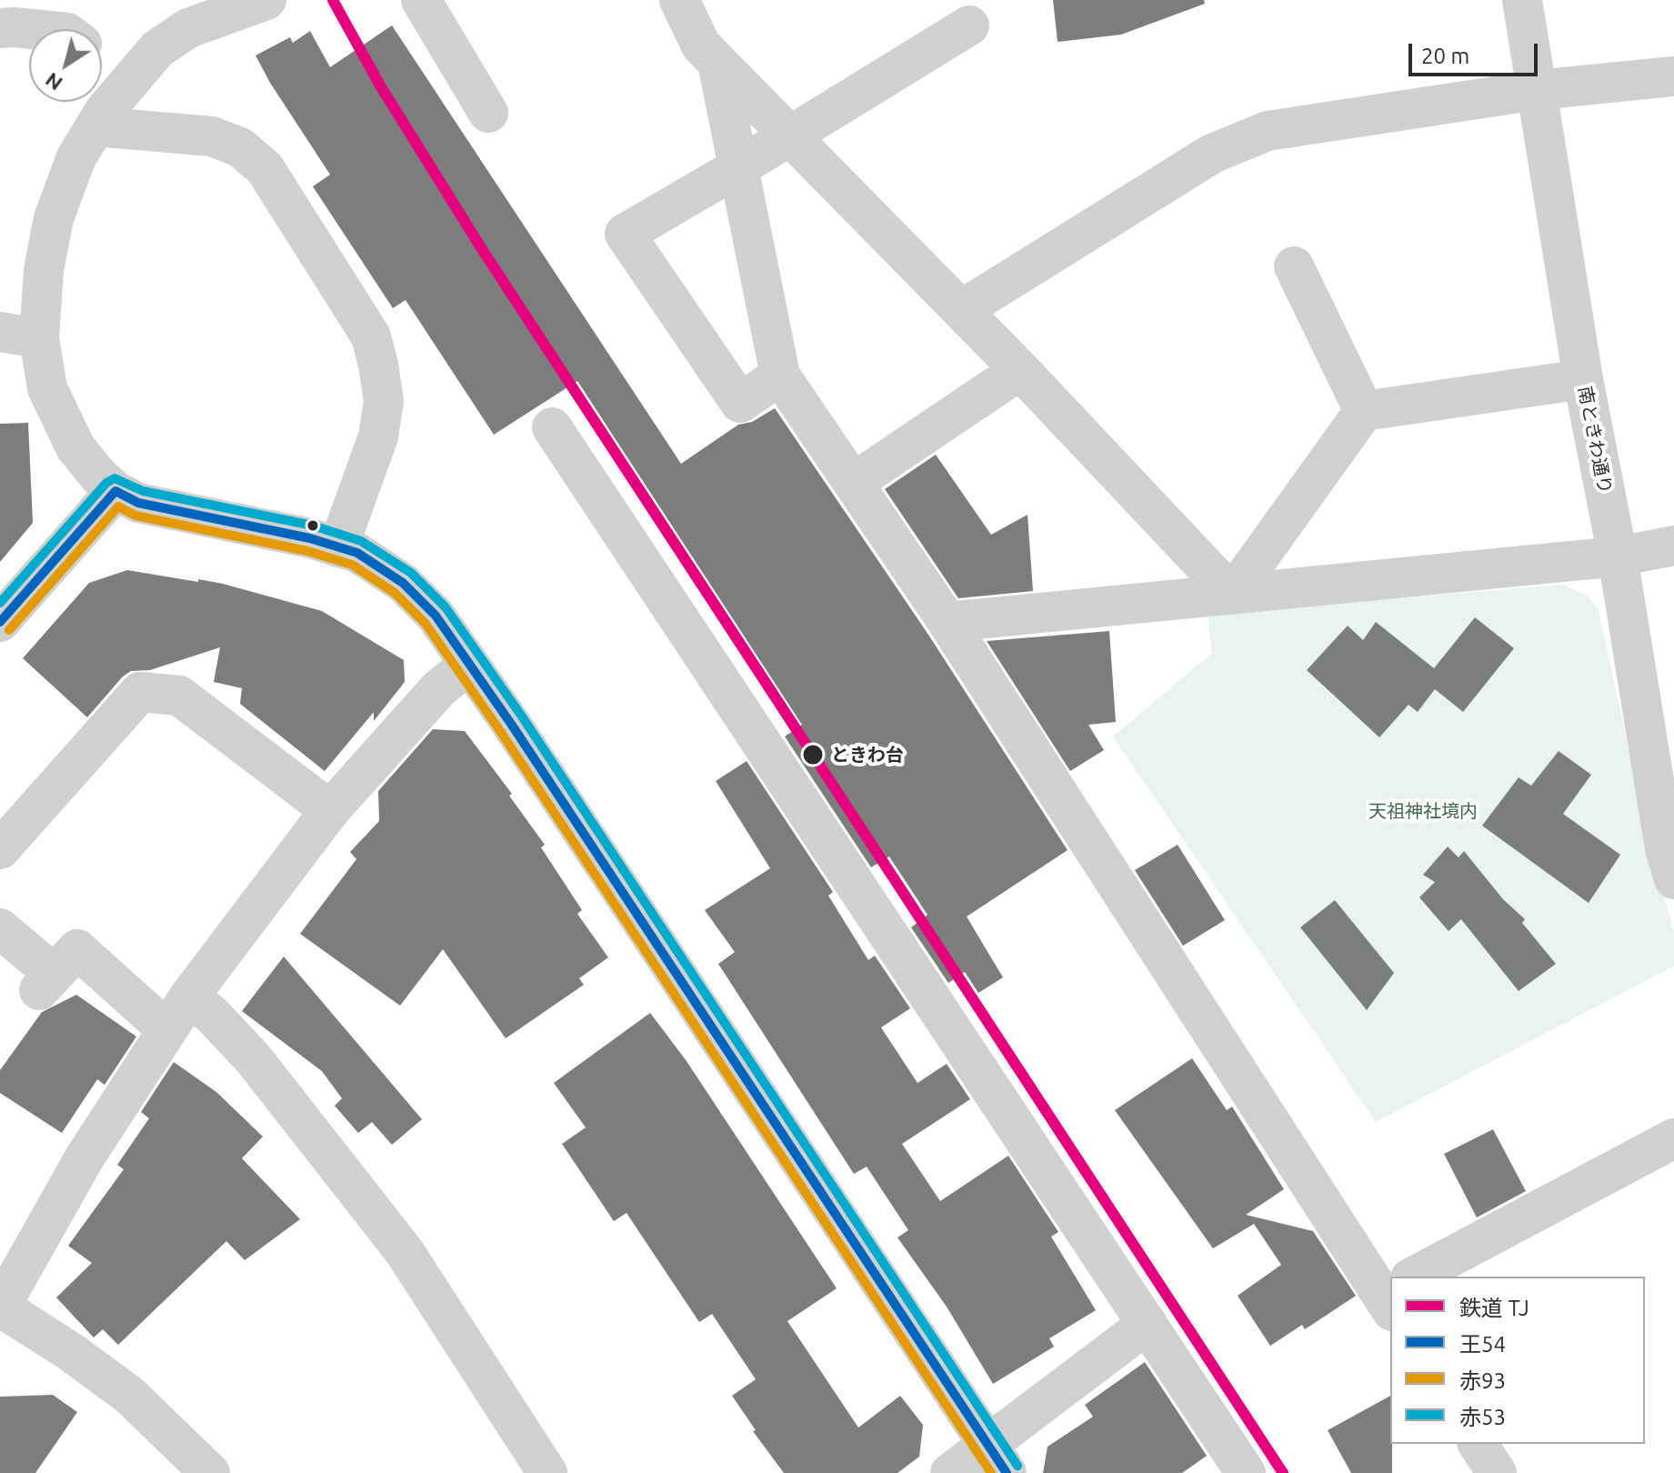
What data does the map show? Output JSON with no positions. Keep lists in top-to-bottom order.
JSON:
{
  "streets": {
    "street": ["南ときわ通り"]
  },
  "parks": ["天祖神社境内"],
  "places": ["ときわ台"],
  "lines": [
    "rail line TJ",
    "transit line 赤53",
    "transit line 王54",
    "transit line 赤93"
  ],
  "legend": [
    "鉄道 TJ",
    "王54",
    "赤93",
    "赤53"
  ],
  "scale_bar": "20 m",
  "north": "bottom left"
}
